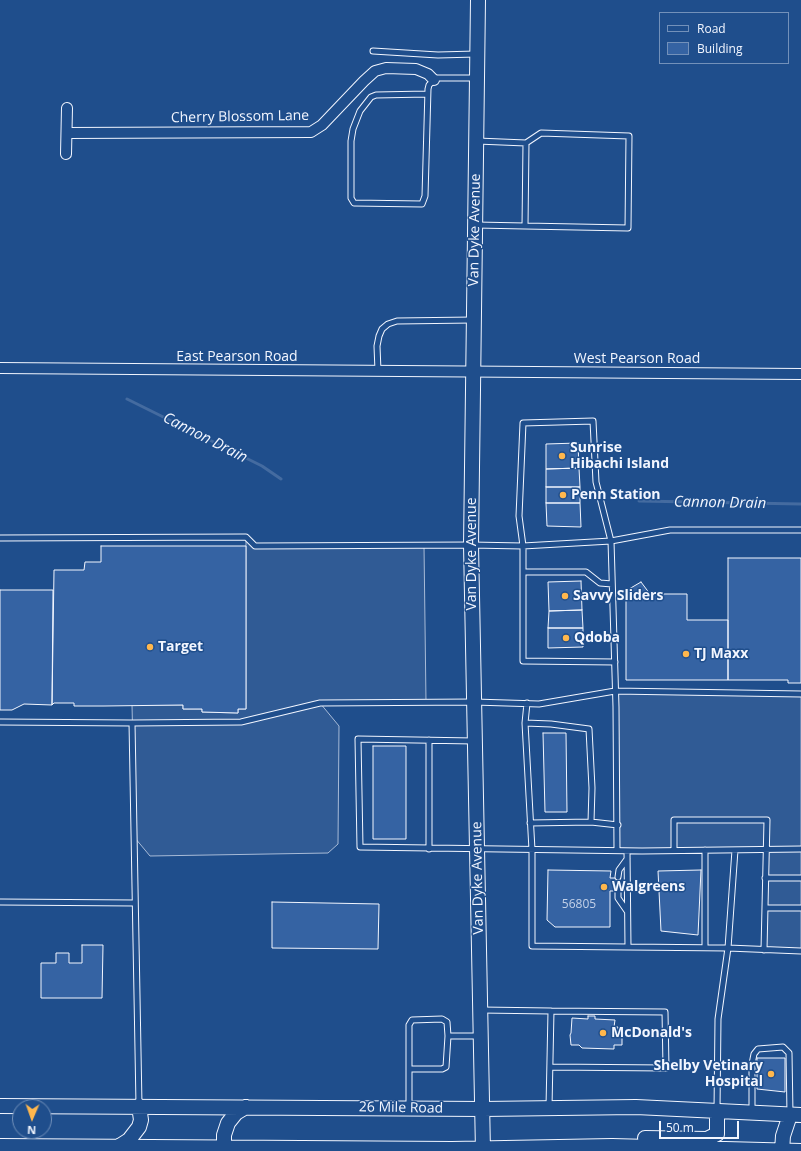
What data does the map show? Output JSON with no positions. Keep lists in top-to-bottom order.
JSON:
{
  "streets": {
    "main road": ["Van Dyke Avenue", "26 Mile Road"],
    "street": ["Cherry Blossom Lane", "East Pearson Road", "West Pearson Road"]
  },
  "crossings": [
    ["Van Dyke Avenue", "East Pearson Road"],
    ["Van Dyke Avenue", "West Pearson Road"],
    ["Van Dyke Avenue", "26 Mile Road"],
    ["East Pearson Road", "West Pearson Road"]
  ],
  "water": ["Cannon Drain"],
  "places": [
    "Sunrise Hibachi Island",
    "Penn Station",
    "Savvy Sliders",
    "Qdoba",
    "Target",
    "TJ Maxx",
    "Walgreens",
    "McDonald's",
    "Shelby Vetinary Hospital"
  ],
  "house_numbers": ["56805"],
  "legend": ["Road", "Building"],
  "scale_bar": "50 m",
  "north": "bottom"
}
